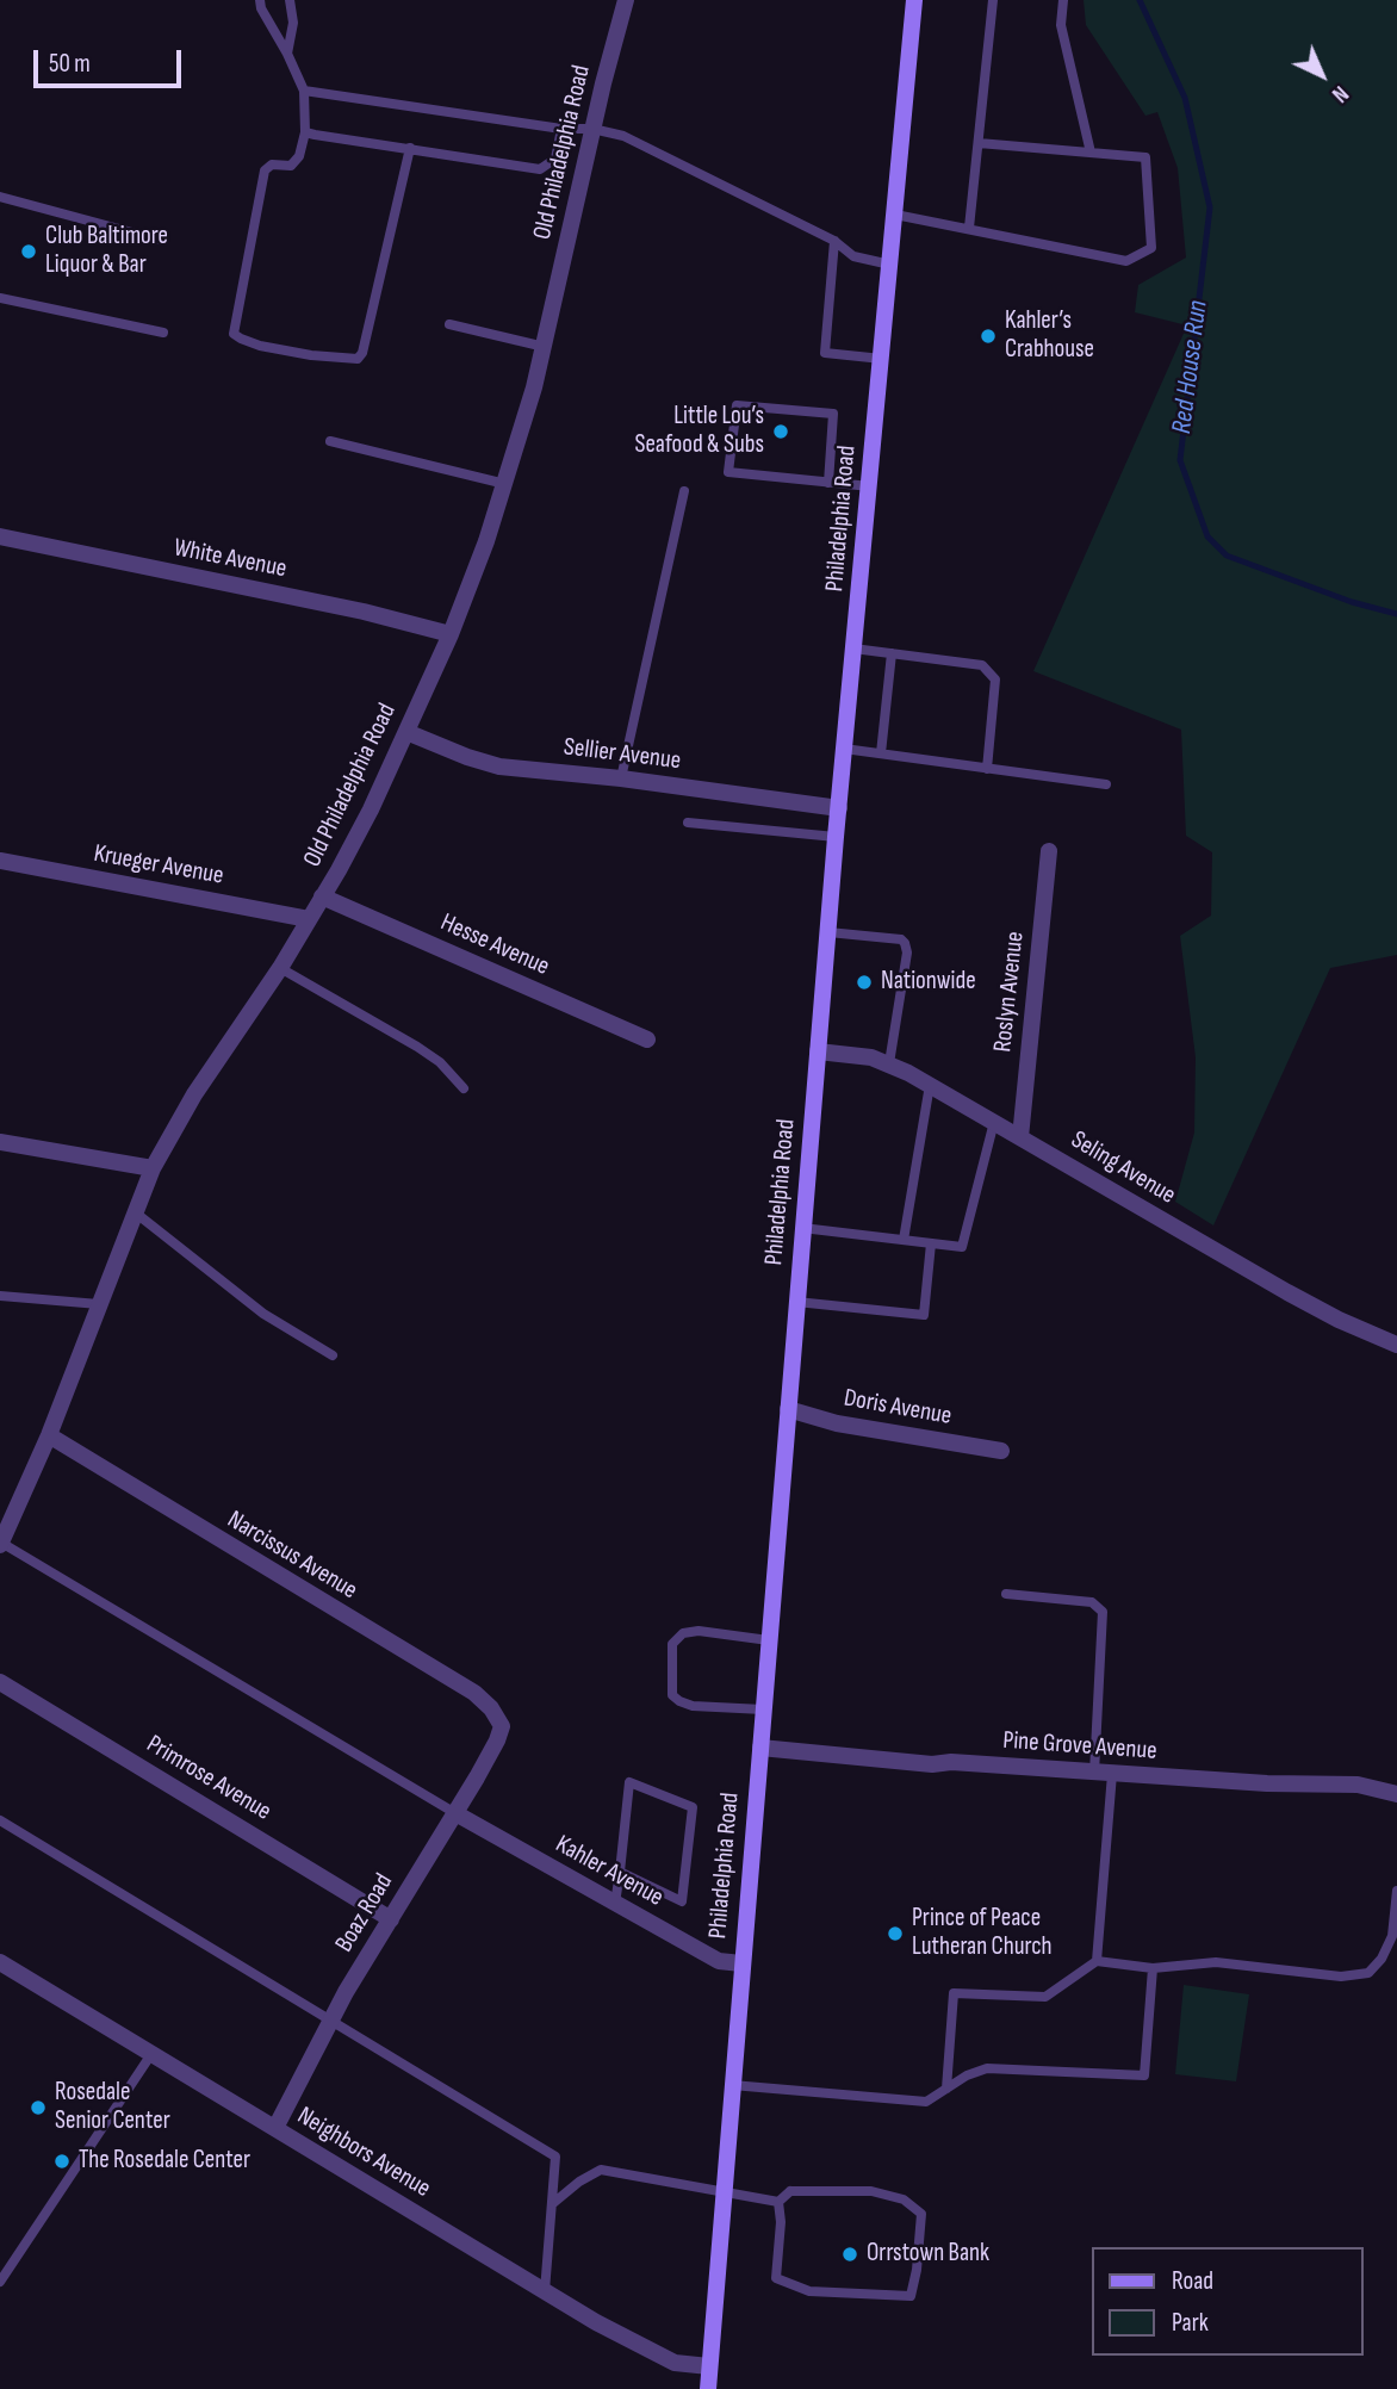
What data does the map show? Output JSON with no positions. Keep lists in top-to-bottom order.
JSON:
{
  "streets": {
    "main road": ["Philadelphia Road"],
    "street": [
      "Old Philadelphia Road",
      "White Avenue",
      "Sellier Avenue",
      "Krueger Avenue",
      "Hesse Avenue",
      "Roslyn Avenue",
      "Seling Avenue",
      "Doris Avenue",
      "Narcissus Avenue",
      "Pine Grove Avenue",
      "Primrose Avenue",
      "Kahler Avenue",
      "Boaz Road",
      "Neighbors Avenue"
    ]
  },
  "crossings": [
    ["Old Philadelphia Road", "White Avenue"],
    ["Old Philadelphia Road", "Sellier Avenue"],
    ["Old Philadelphia Road", "Krueger Avenue"],
    ["Old Philadelphia Road", "Hesse Avenue"],
    ["Old Philadelphia Road", "Narcissus Avenue"],
    ["Philadelphia Road", "Sellier Avenue"],
    ["Philadelphia Road", "Seling Avenue"],
    ["Philadelphia Road", "Doris Avenue"],
    ["Philadelphia Road", "Pine Grove Avenue"],
    ["Philadelphia Road", "Kahler Avenue"],
    ["Philadelphia Road", "Neighbors Avenue"],
    ["Roslyn Avenue", "Seling Avenue"],
    ["Narcissus Avenue", "Boaz Road"],
    ["Primrose Avenue", "Boaz Road"],
    ["Kahler Avenue", "Boaz Road"],
    ["Boaz Road", "Neighbors Avenue"]
  ],
  "water": ["Red House Run"],
  "places": [
    "Club Baltimore Liquor & Bar",
    "Kahler’s Crabhouse",
    "Little Lou’s Seafood & Subs",
    "Nationwide",
    "Prince of Peace Lutheran Church",
    "Rosedale Senior Center",
    "The Rosedale Center",
    "Orrstown Bank"
  ],
  "legend": ["Road", "Park"],
  "scale_bar": "50 m",
  "north": "bottom right"
}
